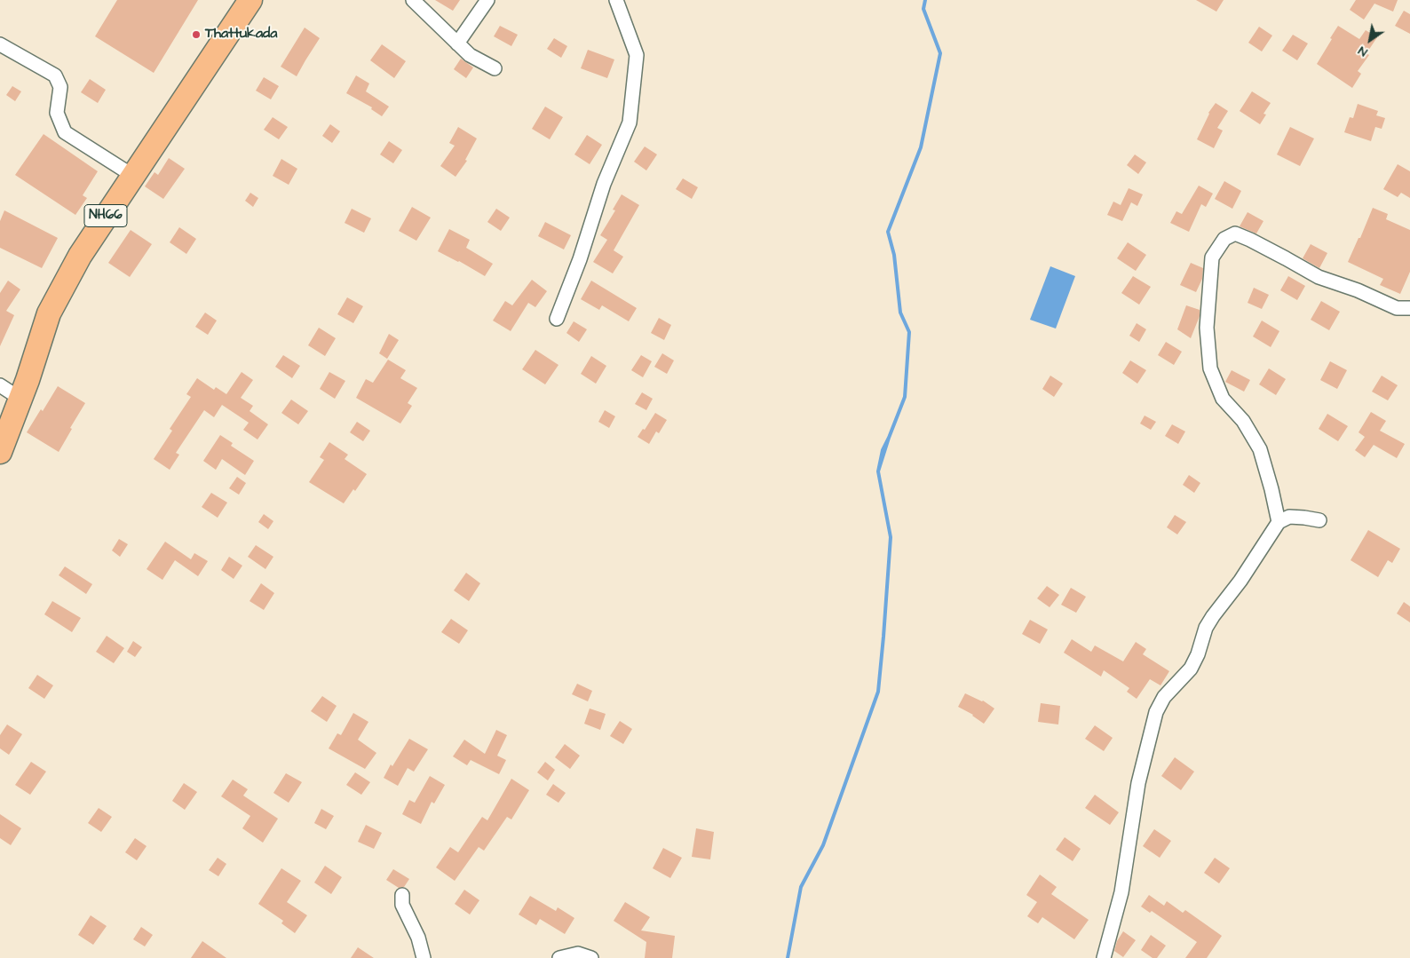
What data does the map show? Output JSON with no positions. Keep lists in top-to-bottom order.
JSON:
{
  "streets": {
    "highway": ["NH66"]
  },
  "places": ["Thattukada"],
  "north": "bottom left"
}
